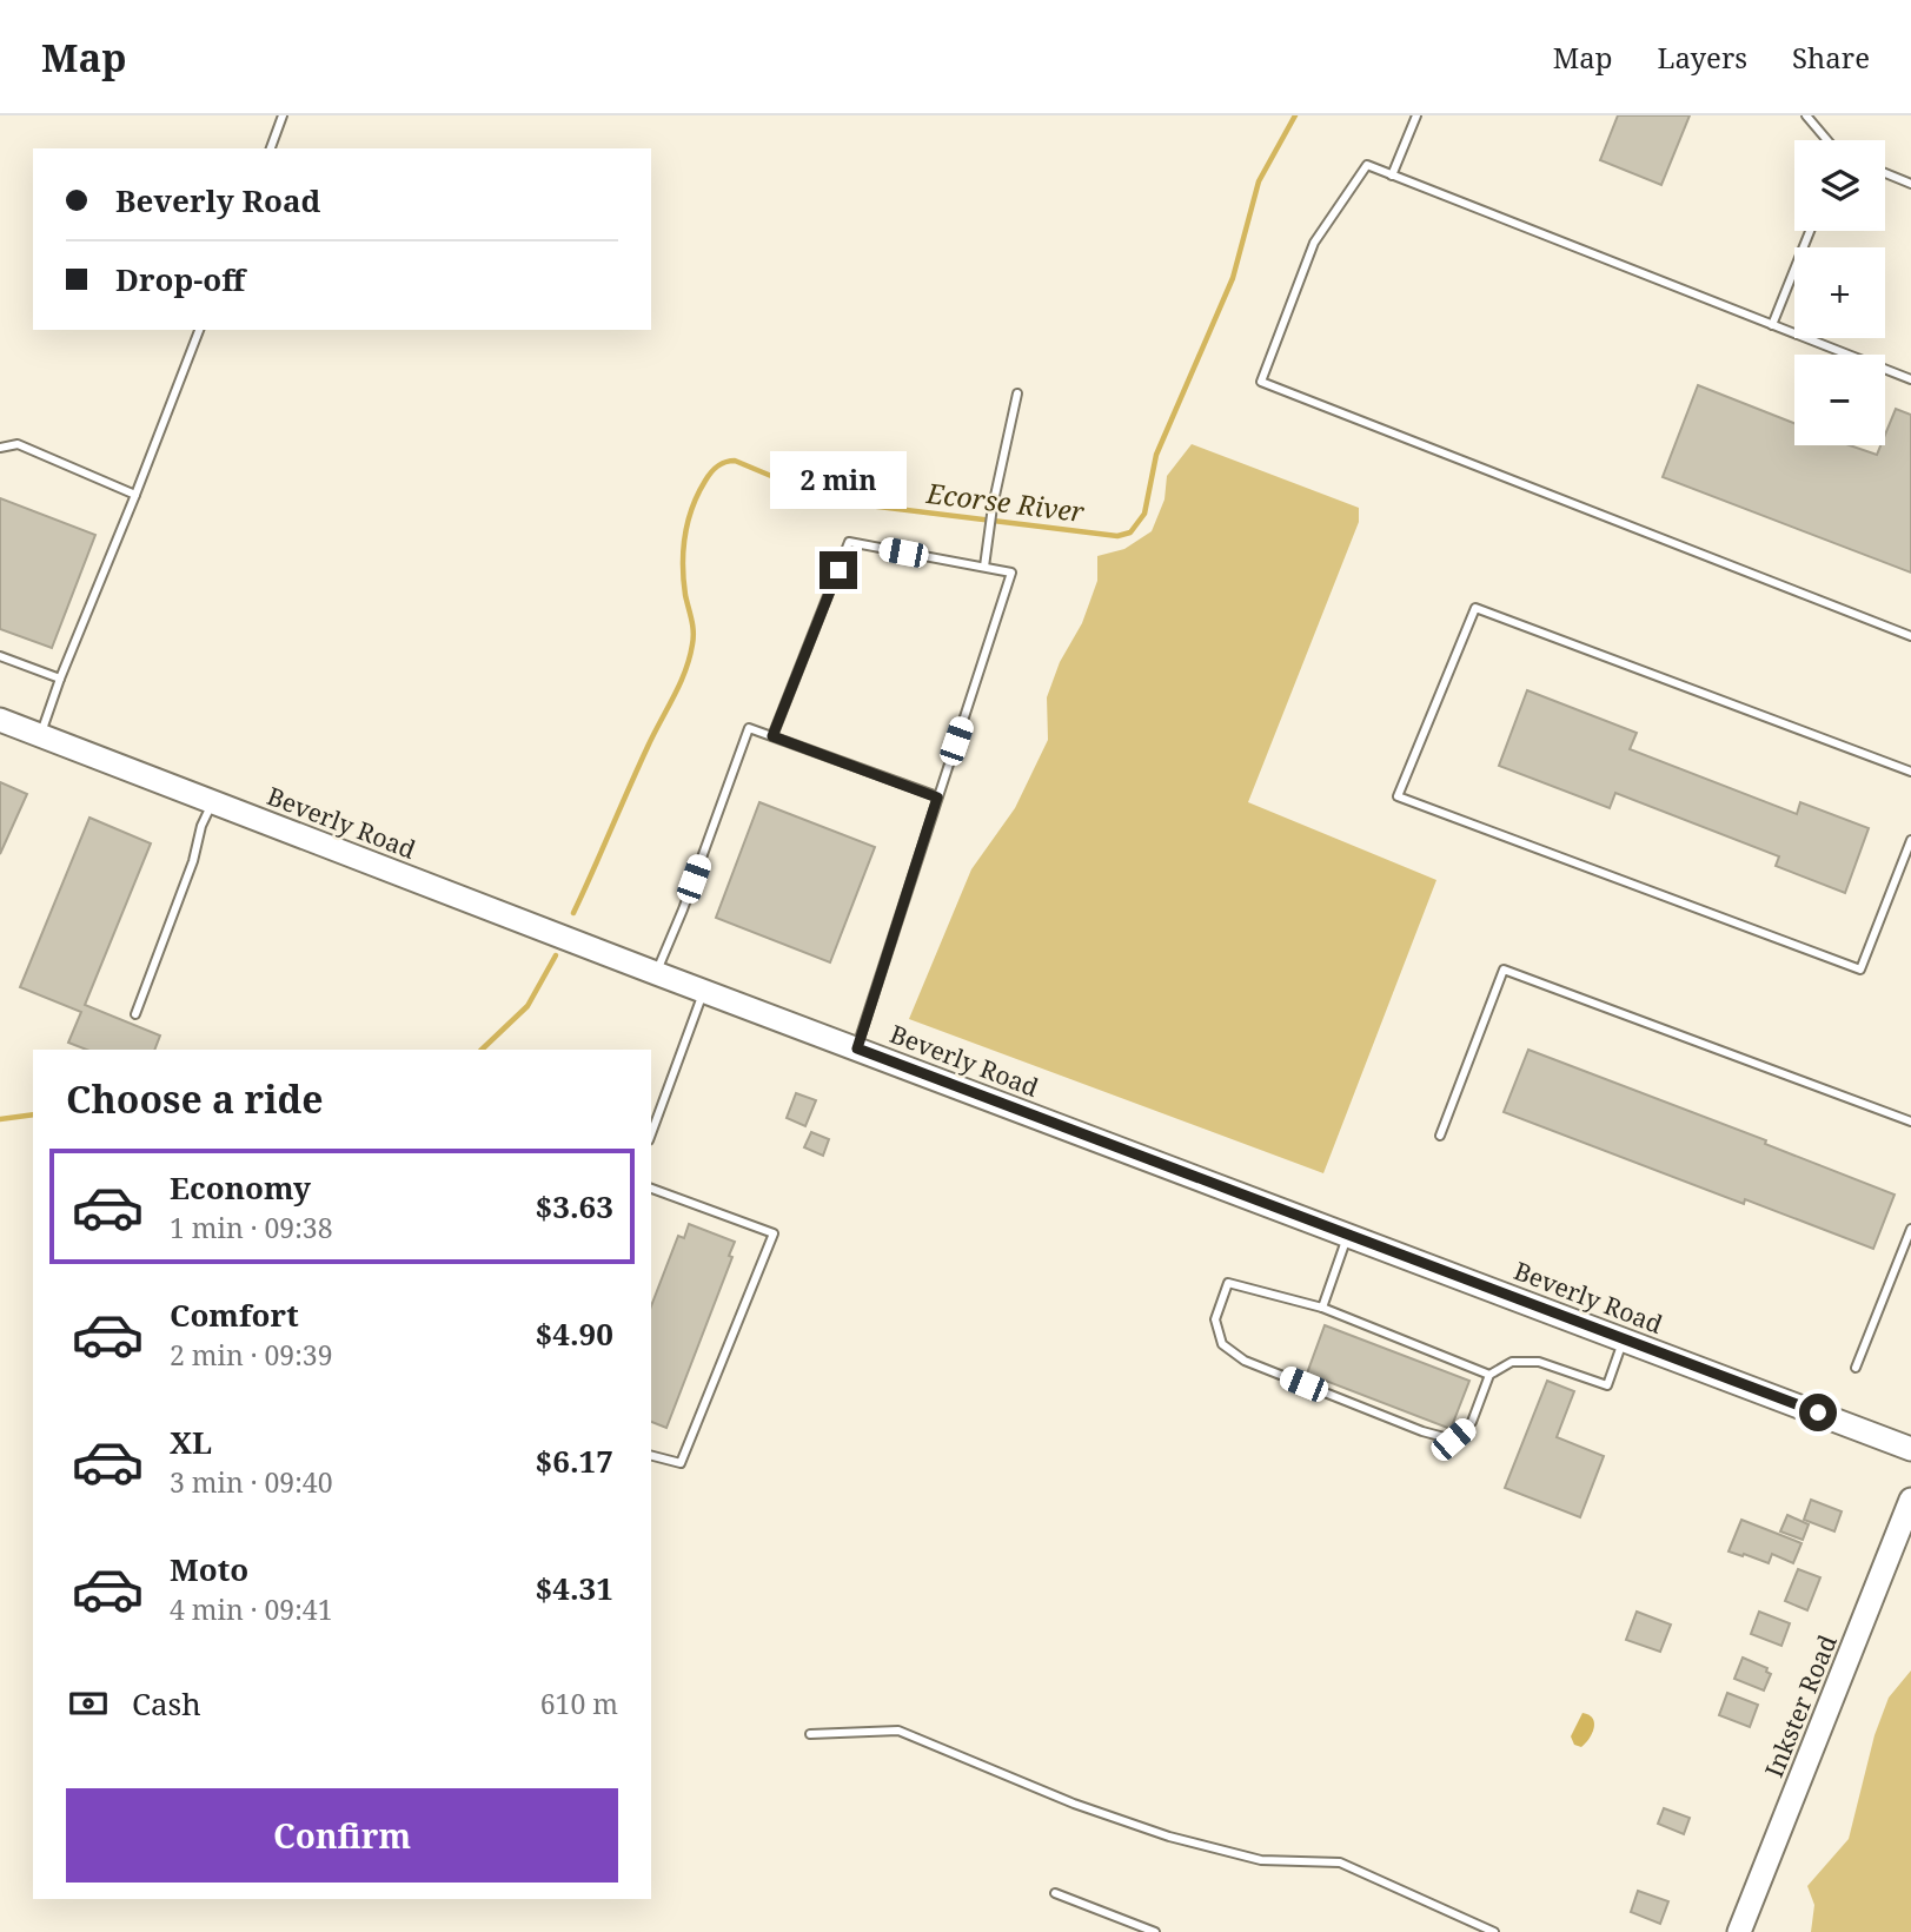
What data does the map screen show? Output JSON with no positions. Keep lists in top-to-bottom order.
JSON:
{
  "streets": {
    "street": ["Beverly Road", "Inkster Road"]
  },
  "water": ["Ecorse River"],
  "page": {
    "header": "Map",
    "nav": ["Map", "Layers", "Share"],
    "map_buttons": ["+", "−"],
    "banner": ["Beverly Road", "Drop-off"],
    "bubble": "2 min",
    "heading": "Choose a ride",
    "list": [
      {
        "name": "Economy",
        "note": "1 min · 09:38",
        "value": "$3.63"
      },
      {
        "name": "Comfort",
        "note": "2 min · 09:39",
        "value": "$4.90"
      },
      {
        "name": "XL",
        "note": "3 min · 09:40",
        "value": "$6.17"
      },
      {
        "name": "Moto",
        "note": "4 min · 09:41",
        "value": "$4.31"
      }
    ],
    "pay": ["Cash", "610 m"],
    "buttons": "Confirm"
  }
}
